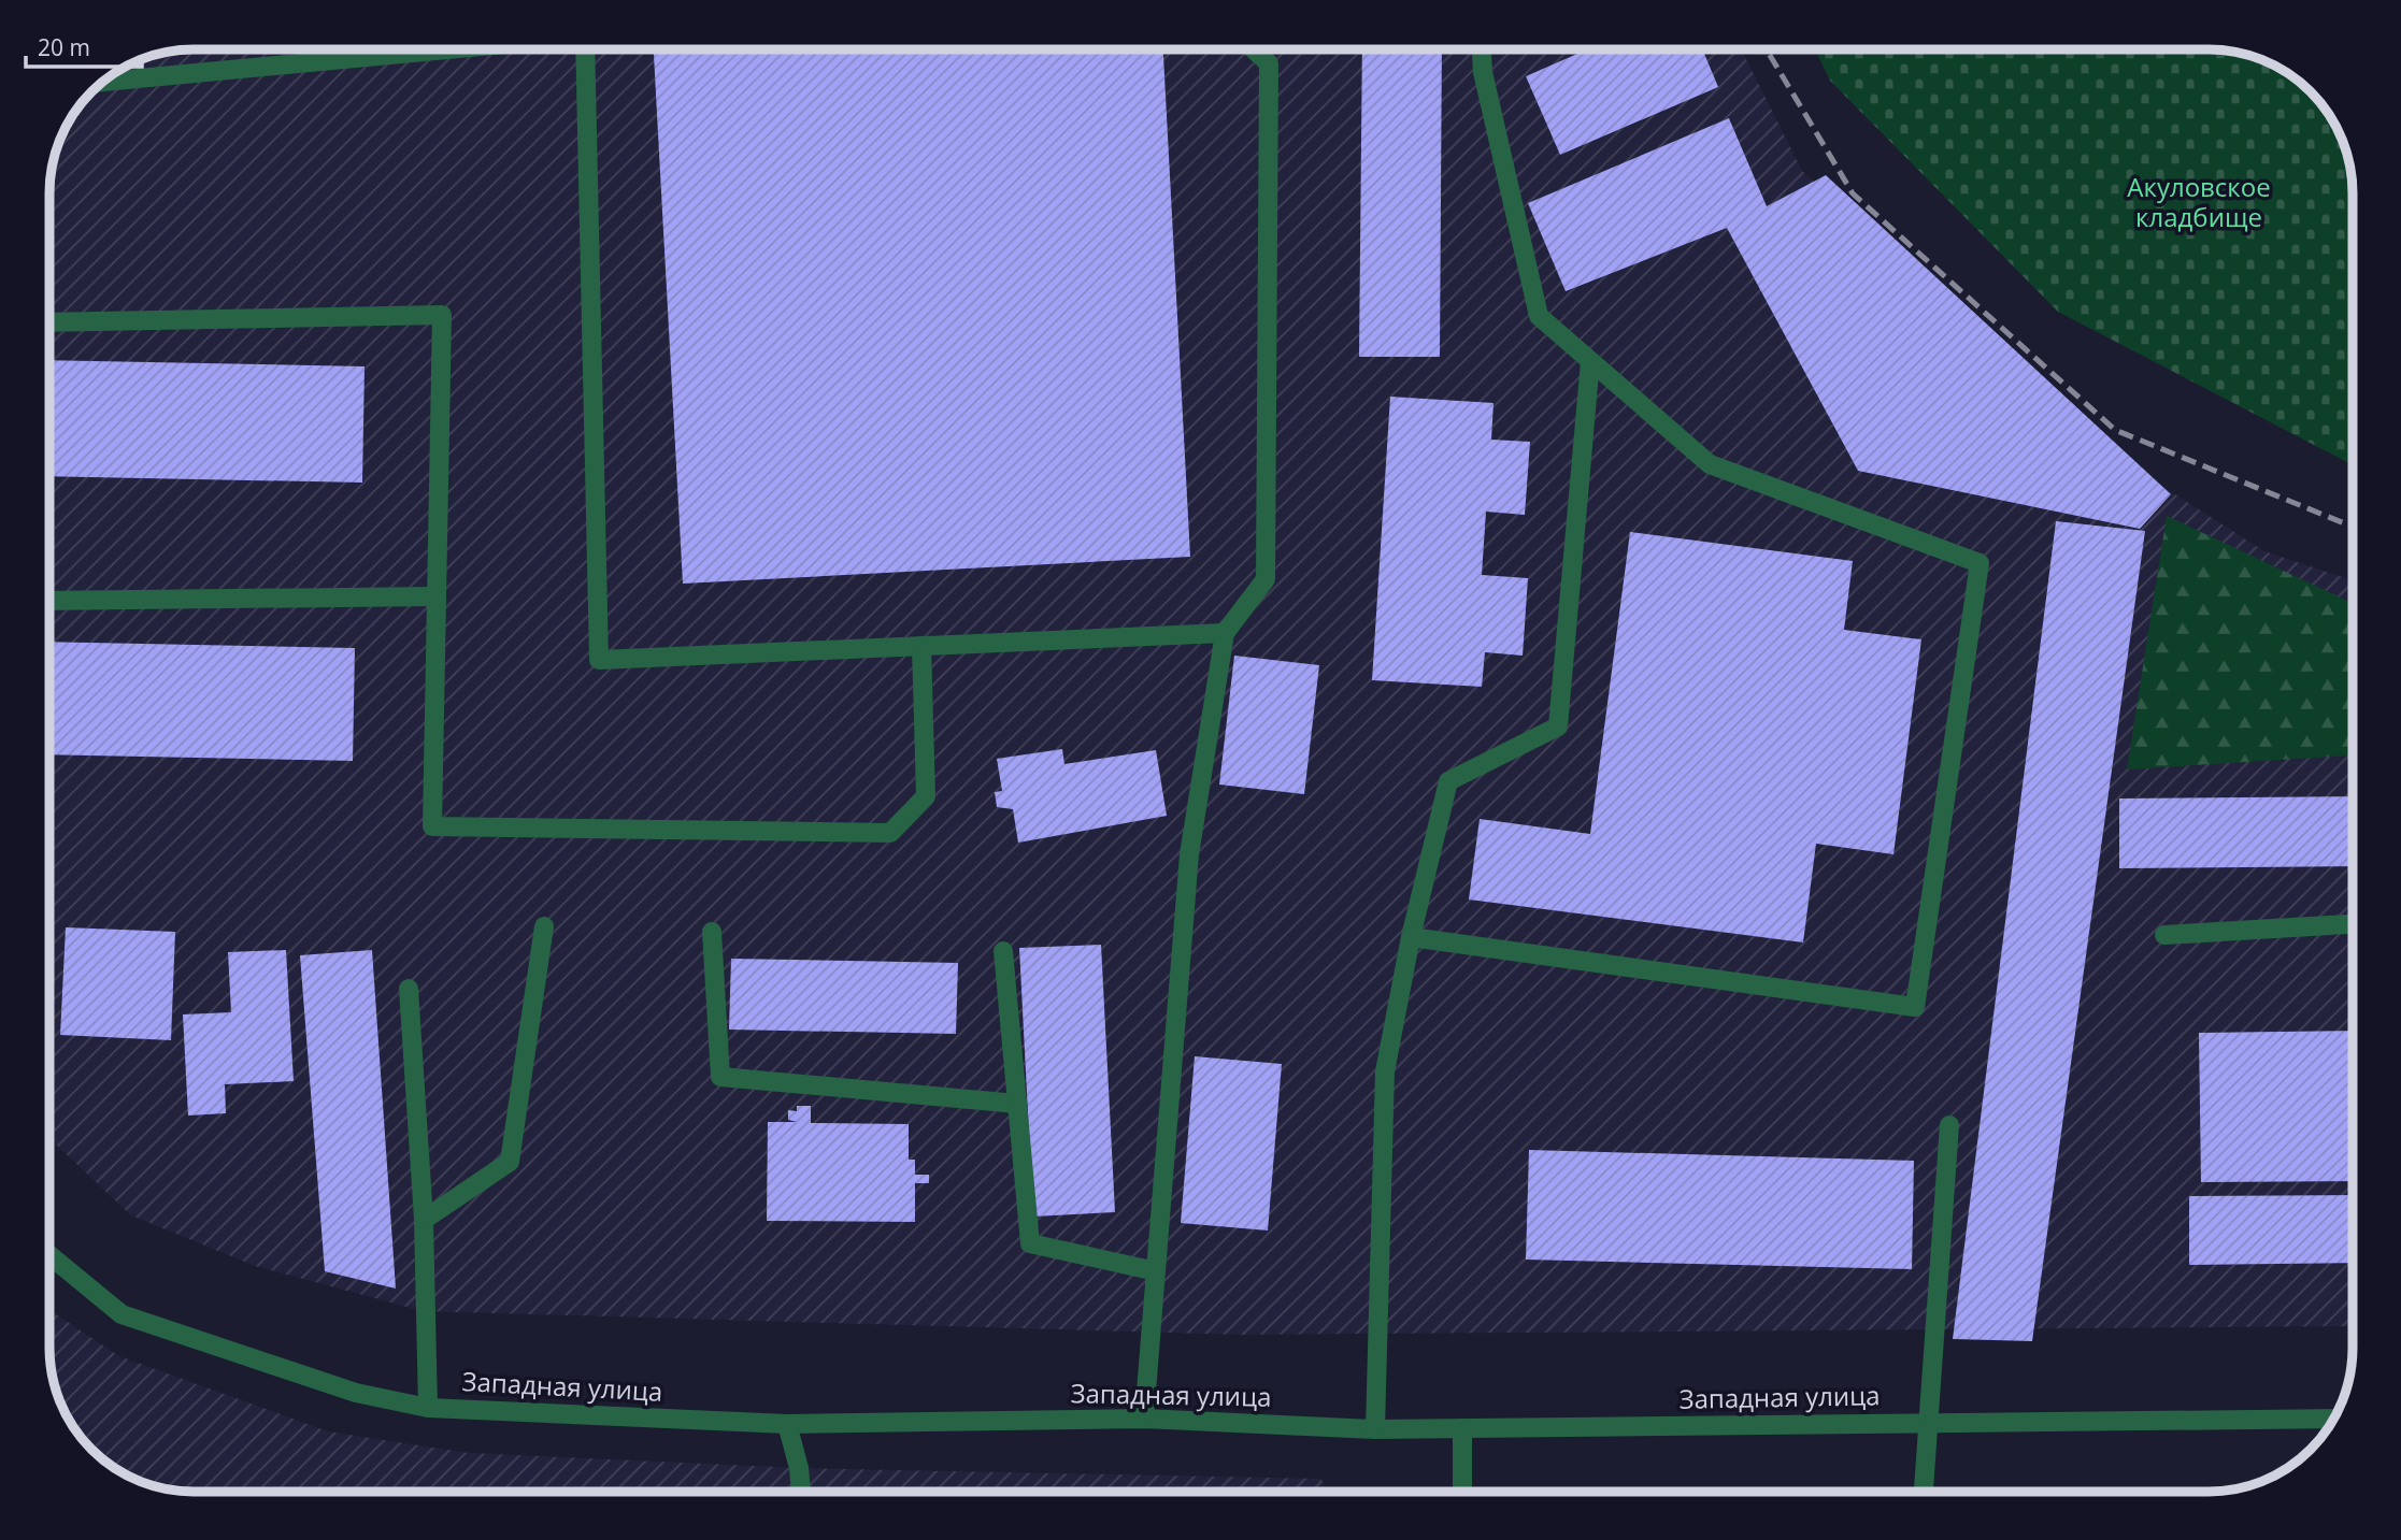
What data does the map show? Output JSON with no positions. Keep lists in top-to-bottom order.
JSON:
{
  "streets": {
    "street": ["Западная улица"]
  },
  "parks": ["Акуловское кладбище"],
  "scale_bar": "20 m"
}
